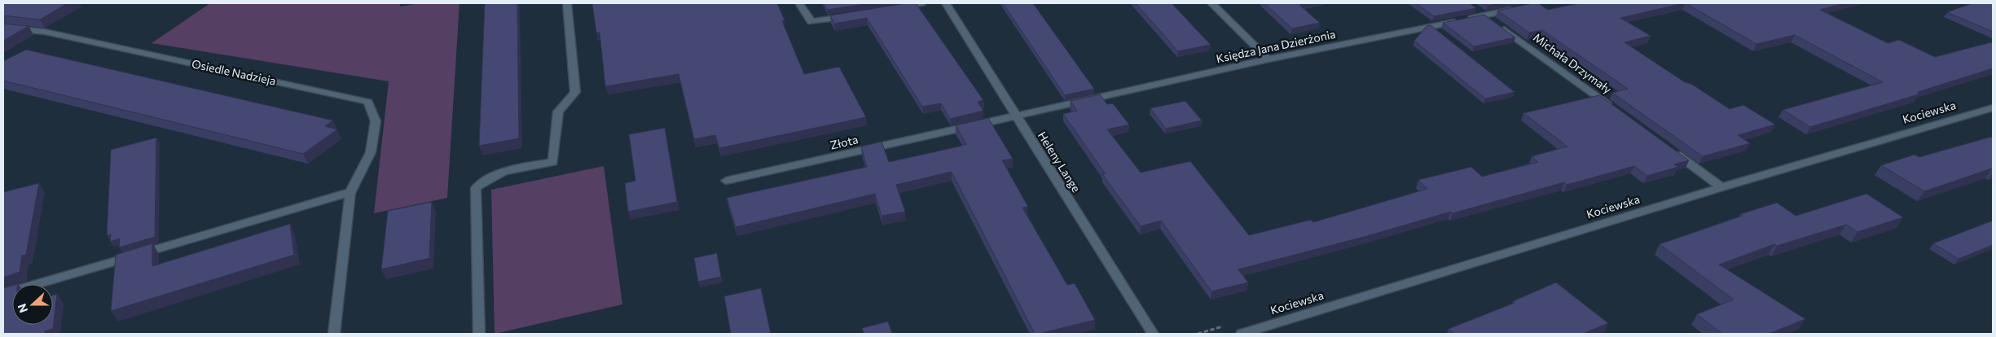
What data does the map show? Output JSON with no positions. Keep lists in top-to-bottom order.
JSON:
{
  "streets": {
    "street": [
      "Księdza Jana Dzierżonia",
      "Michała Drzymały",
      "Osiedle Nadzieja",
      "Kociewska",
      "Złota",
      "Heleny Lange"
    ]
  },
  "crossings": [
    ["Księdza Jana Dzierżonia", "Michała Drzymały"],
    ["Księdza Jana Dzierżonia", "Złota"],
    ["Księdza Jana Dzierżonia", "Heleny Lange"],
    ["Złota", "Heleny Lange"]
  ],
  "north": "left"
}
